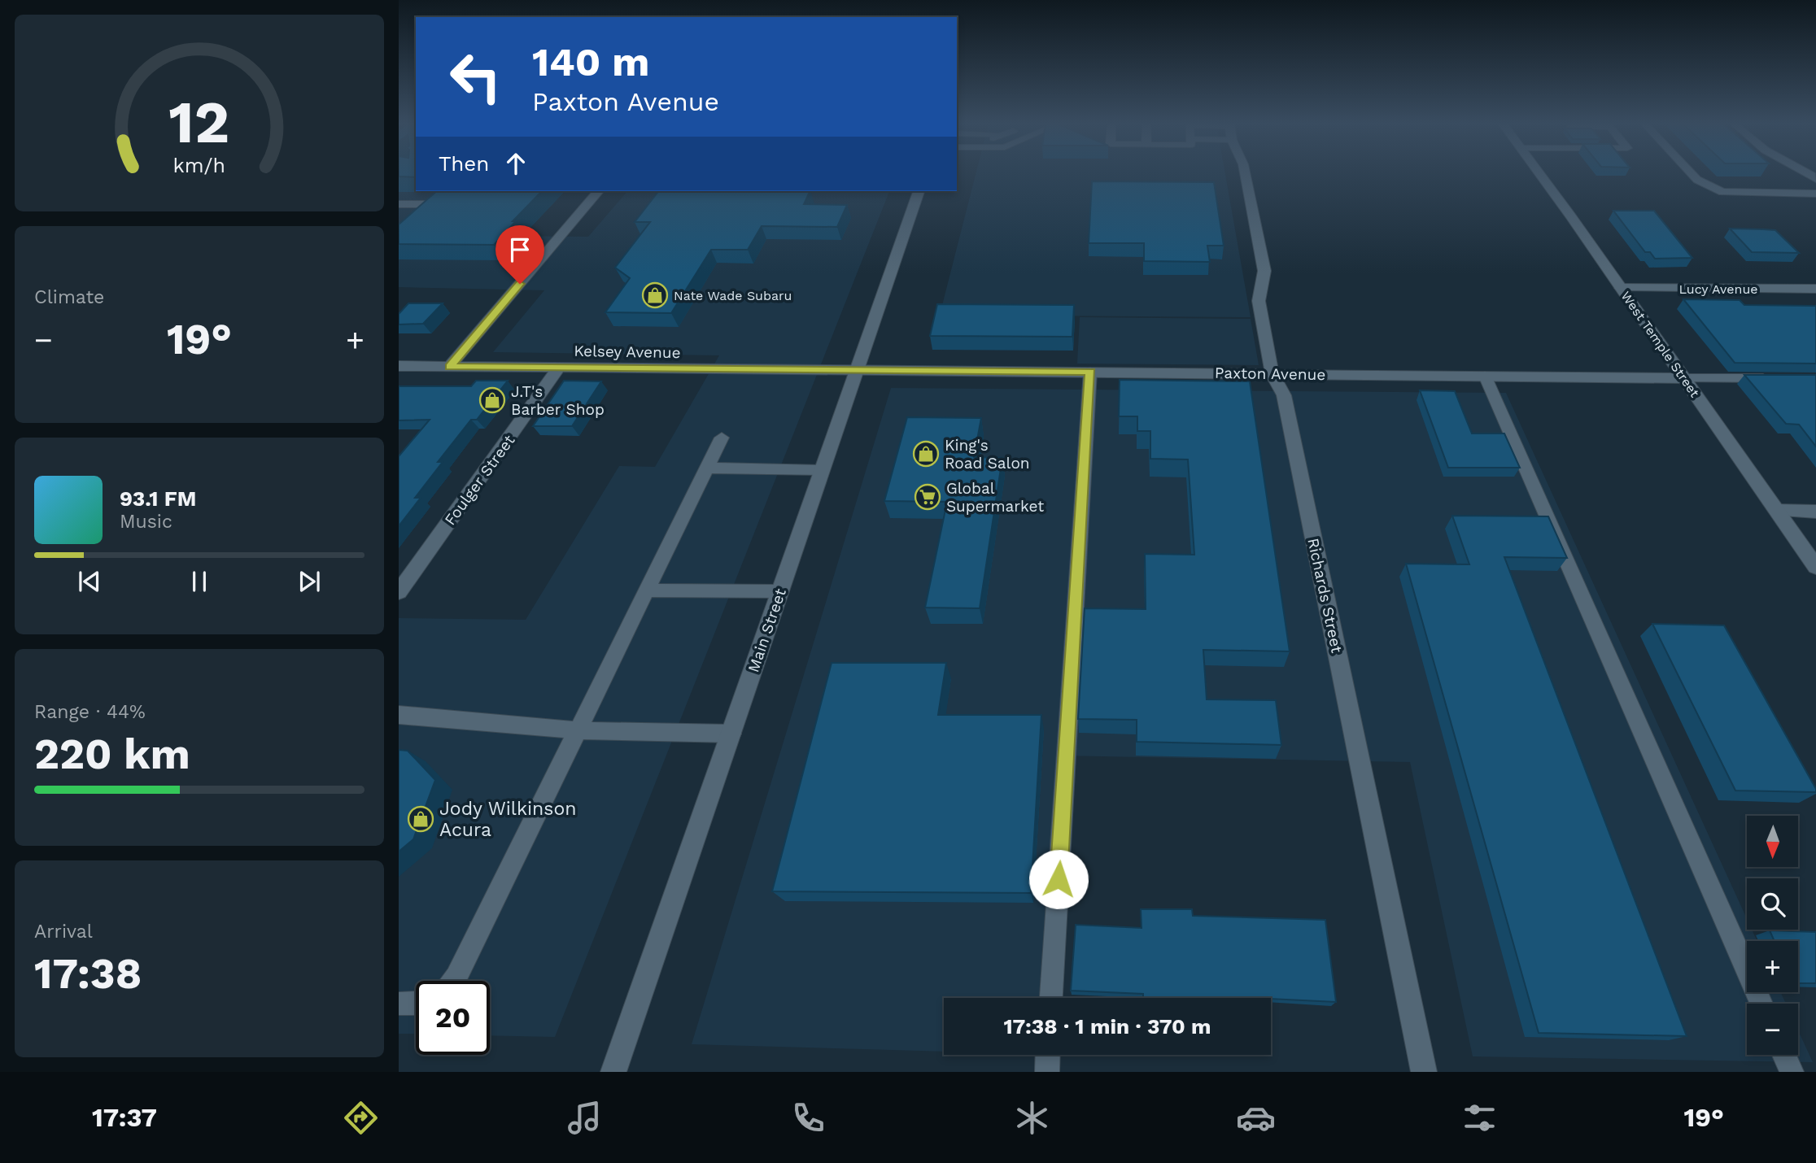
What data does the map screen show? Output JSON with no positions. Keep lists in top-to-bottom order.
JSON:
{
  "streets": {
    "street": [
      "Lucy Avenue",
      "West Temple Street",
      "Kelsey Avenue",
      "Paxton Avenue",
      "Foulger Street",
      "Richards Street",
      "Main Street"
    ]
  },
  "crossings": [
    ["Lucy Avenue", "West Temple Street"],
    ["West Temple Street", "Paxton Avenue"],
    ["Kelsey Avenue", "Paxton Avenue"],
    ["Kelsey Avenue", "Foulger Street"],
    ["Kelsey Avenue", "Main Street"],
    ["Paxton Avenue", "Richards Street"],
    ["Paxton Avenue", "Main Street"]
  ],
  "places": {
    "shop": [
      "Nate Wade Subaru",
      "J.T's Barber Shop",
      "King's Road Salon",
      "Jody Wilkinson Acura"
    ],
    "supermarket": ["Global Supermarket"]
  },
  "north": "bottom",
  "page": {
    "turn": ["140 m", "Paxton Avenue"],
    "then": "Then",
    "tile": [
      "Climate",
      ["Range · 44%", "220 km"],
      ["Arrival", "17:38"]
    ],
    "heat": ["−", "19°", "+"],
    "song": ["93.1 FM", "Music"],
    "map_buttons": ["+", "−"],
    "limit": "20",
    "trip": "17:38 · 1 min · 370 m",
    "tabs": ["17:37", "19°"],
    "gauge": ["12", "km/h"]
  }
}
